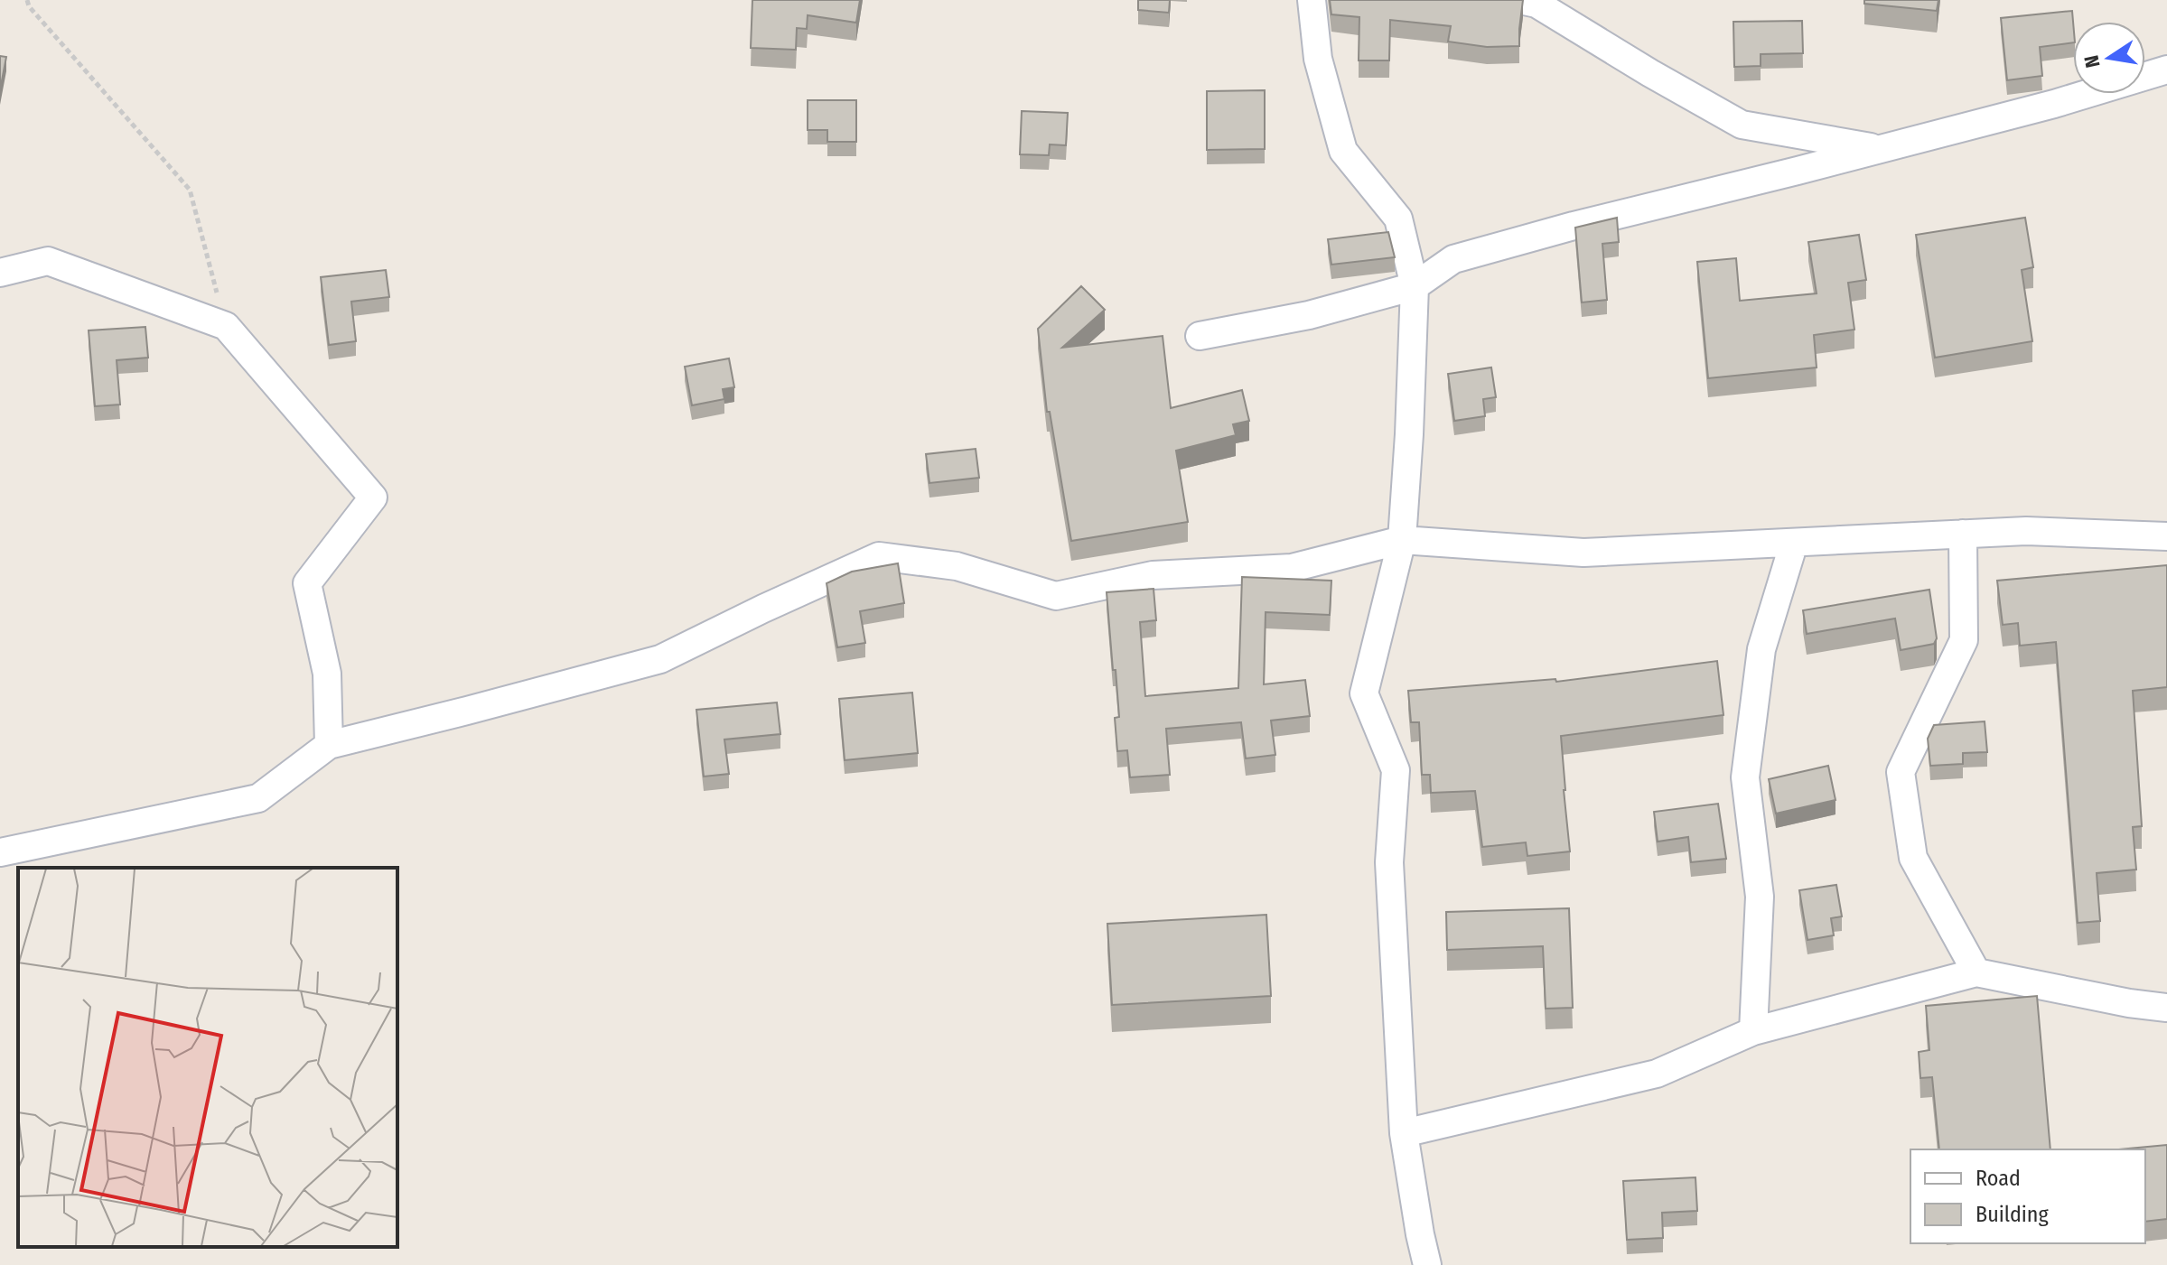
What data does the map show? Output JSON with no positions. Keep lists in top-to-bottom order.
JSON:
{
  "legend": ["Road", "Building"],
  "north": "left"
}
